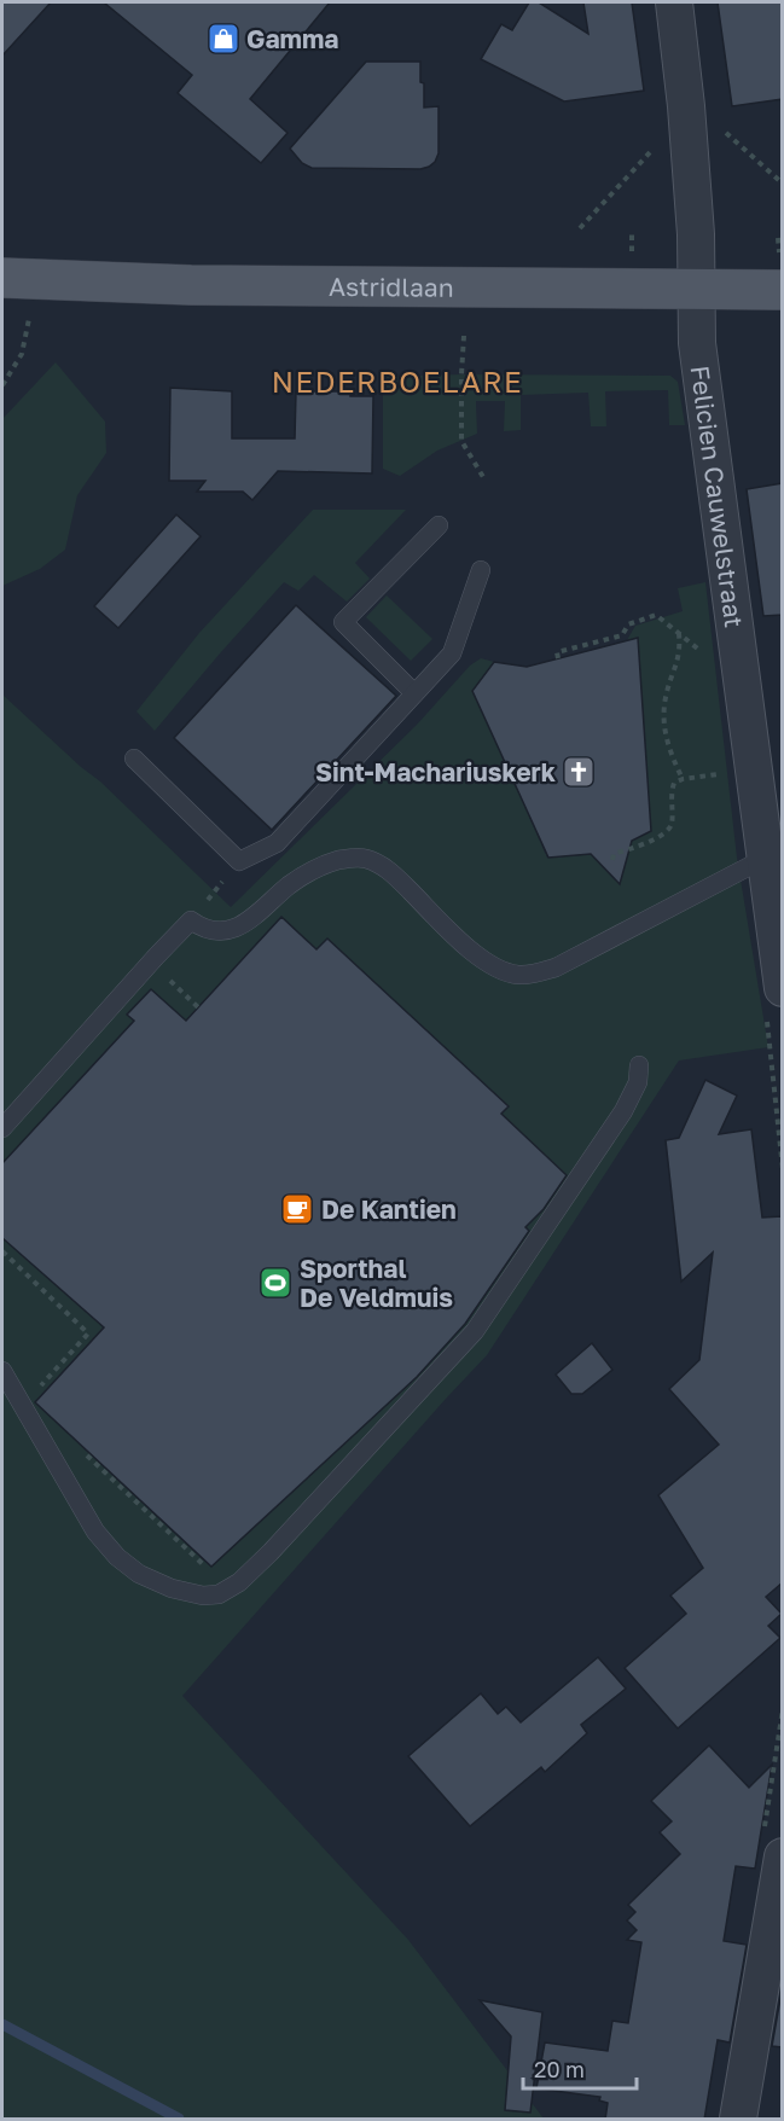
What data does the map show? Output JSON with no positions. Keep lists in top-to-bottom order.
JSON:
{
  "streets": {
    "main road": ["Astridlaan"],
    "street": ["Felicien Cauwelstraat"]
  },
  "crossings": [
    ["Astridlaan", "Felicien Cauwelstraat"]
  ],
  "districts": ["NEDERBOELARE"],
  "places": {
    "shop": ["Gamma"],
    "church": ["Sint-Machariuskerk"],
    "cafe": ["De Kantien"],
    "sports": ["Sporthal De Veldmuis"]
  },
  "scale_bar": "20 m"
}
